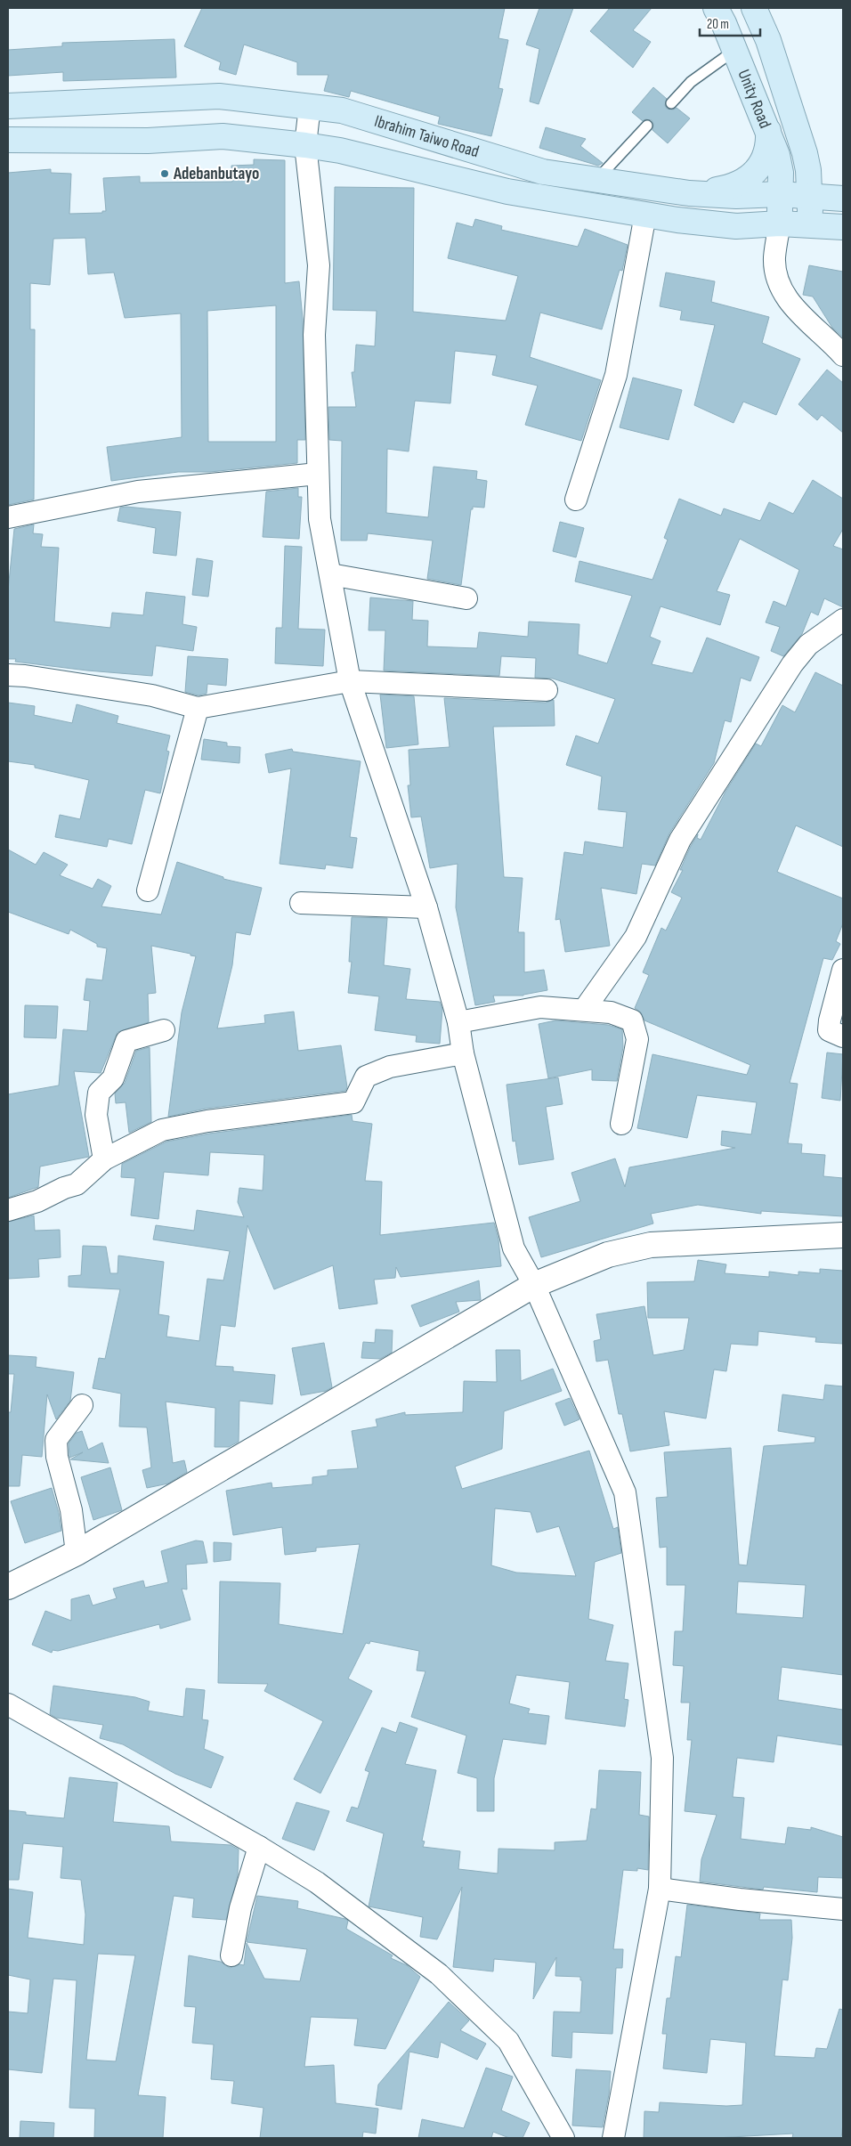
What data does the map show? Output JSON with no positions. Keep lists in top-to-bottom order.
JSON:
{
  "streets": {
    "main road": ["Unity Road", "Ibrahim Taiwo Road"]
  },
  "crossings": [
    ["Unity Road", "Ibrahim Taiwo Road"]
  ],
  "places": ["Adebanbutayo"],
  "scale_bar": "20 m"
}
